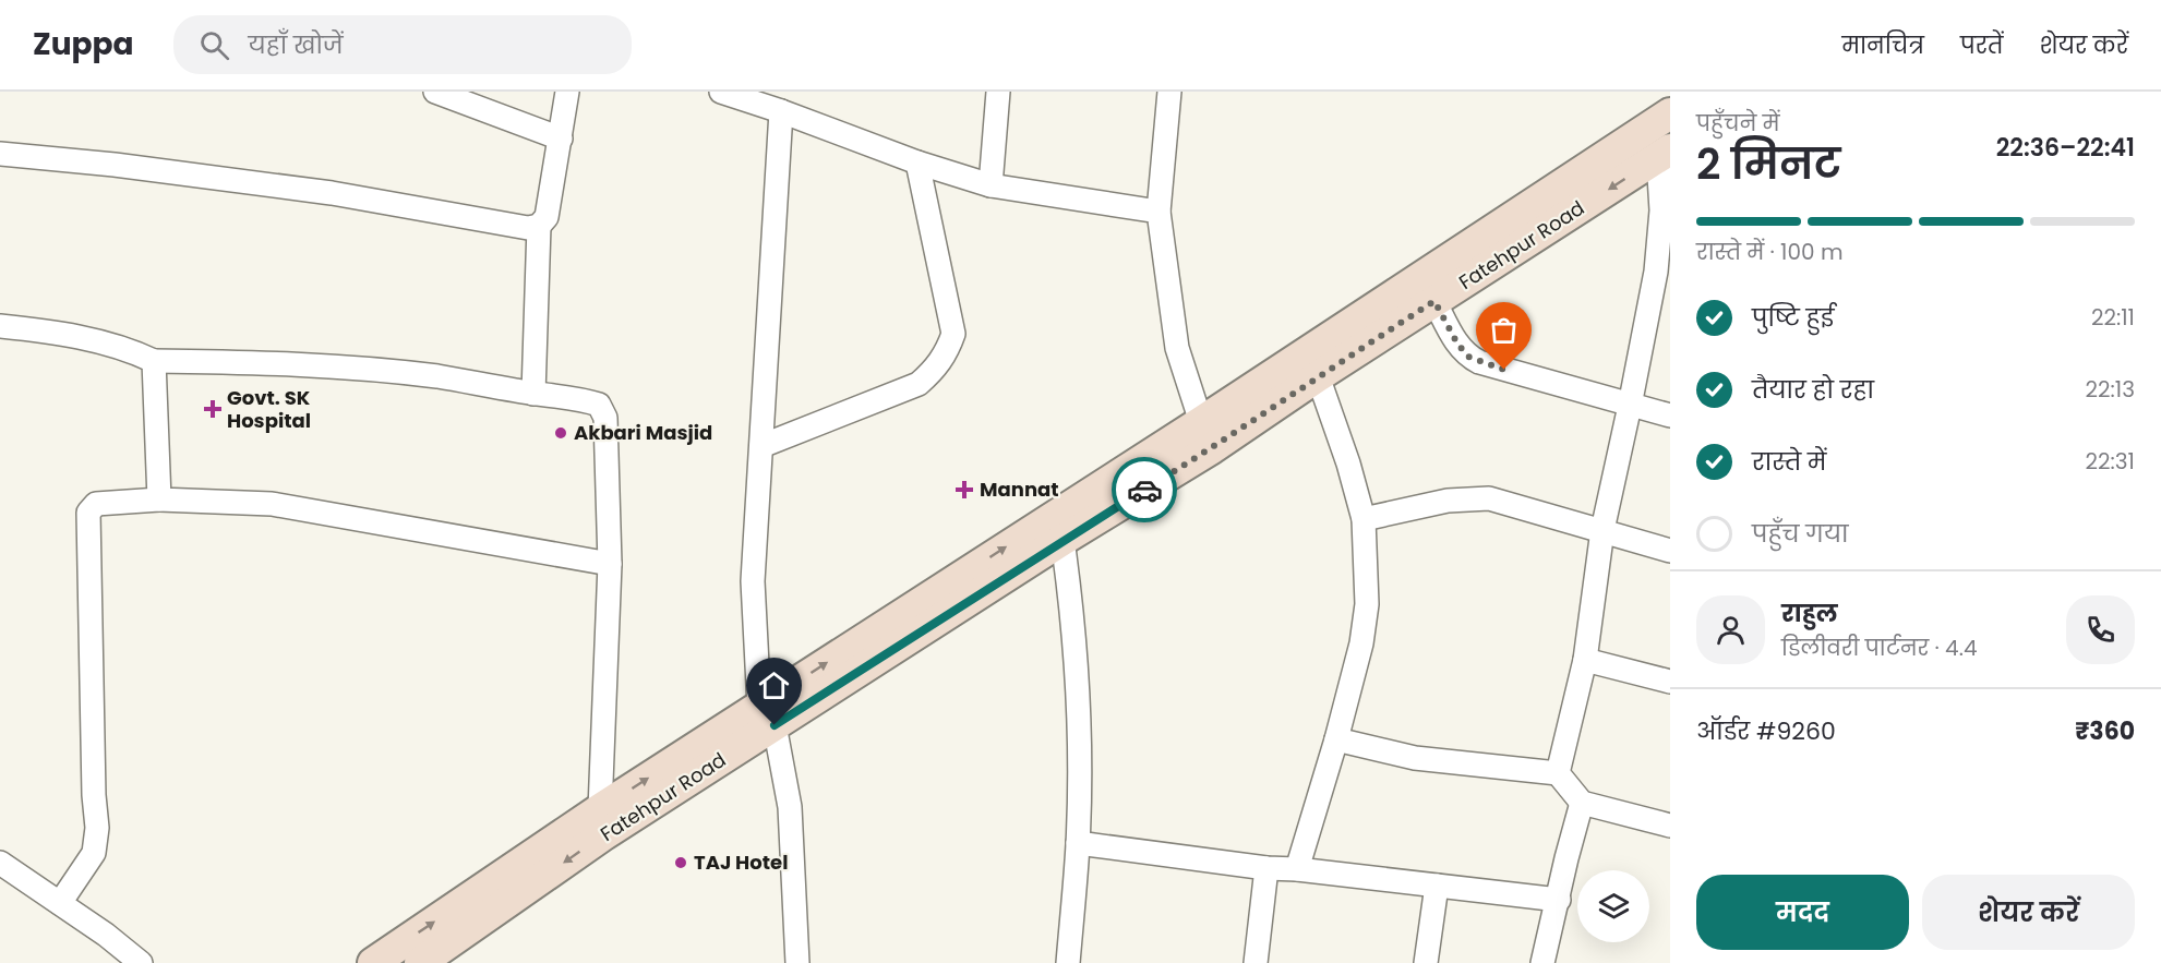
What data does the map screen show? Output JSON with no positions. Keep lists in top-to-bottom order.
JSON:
{
  "streets": {
    "street": ["Fatehpur Road"]
  },
  "places": {
    "health": ["Govt. SK Hospital", "Mannat"],
    "other": ["Akbari Masjid", "TAJ Hotel"]
  },
  "page": {
    "header": "Zuppa",
    "search": "यहाँ खोजें",
    "nav": ["मानचित्र", "परतें", "शेयर करें"],
    "heading": ["2 मिनट", "पहुँचने में", "22:36–22:41"],
    "panel": [
      "राहुल",
      "डिलीवरी पार्टनर · 4.4",
      "ऑर्डर #9260",
      "₹360"
    ],
    "bar": "रास्ते में · 100 m",
    "list": [
      ["पुष्टि हुई", "22:11"],
      ["तैयार हो रहा", "22:13"],
      ["रास्ते में", "22:31"],
      "पहुँच गया"
    ],
    "buttons": ["मदद", "शेयर करें"]
  }
}
